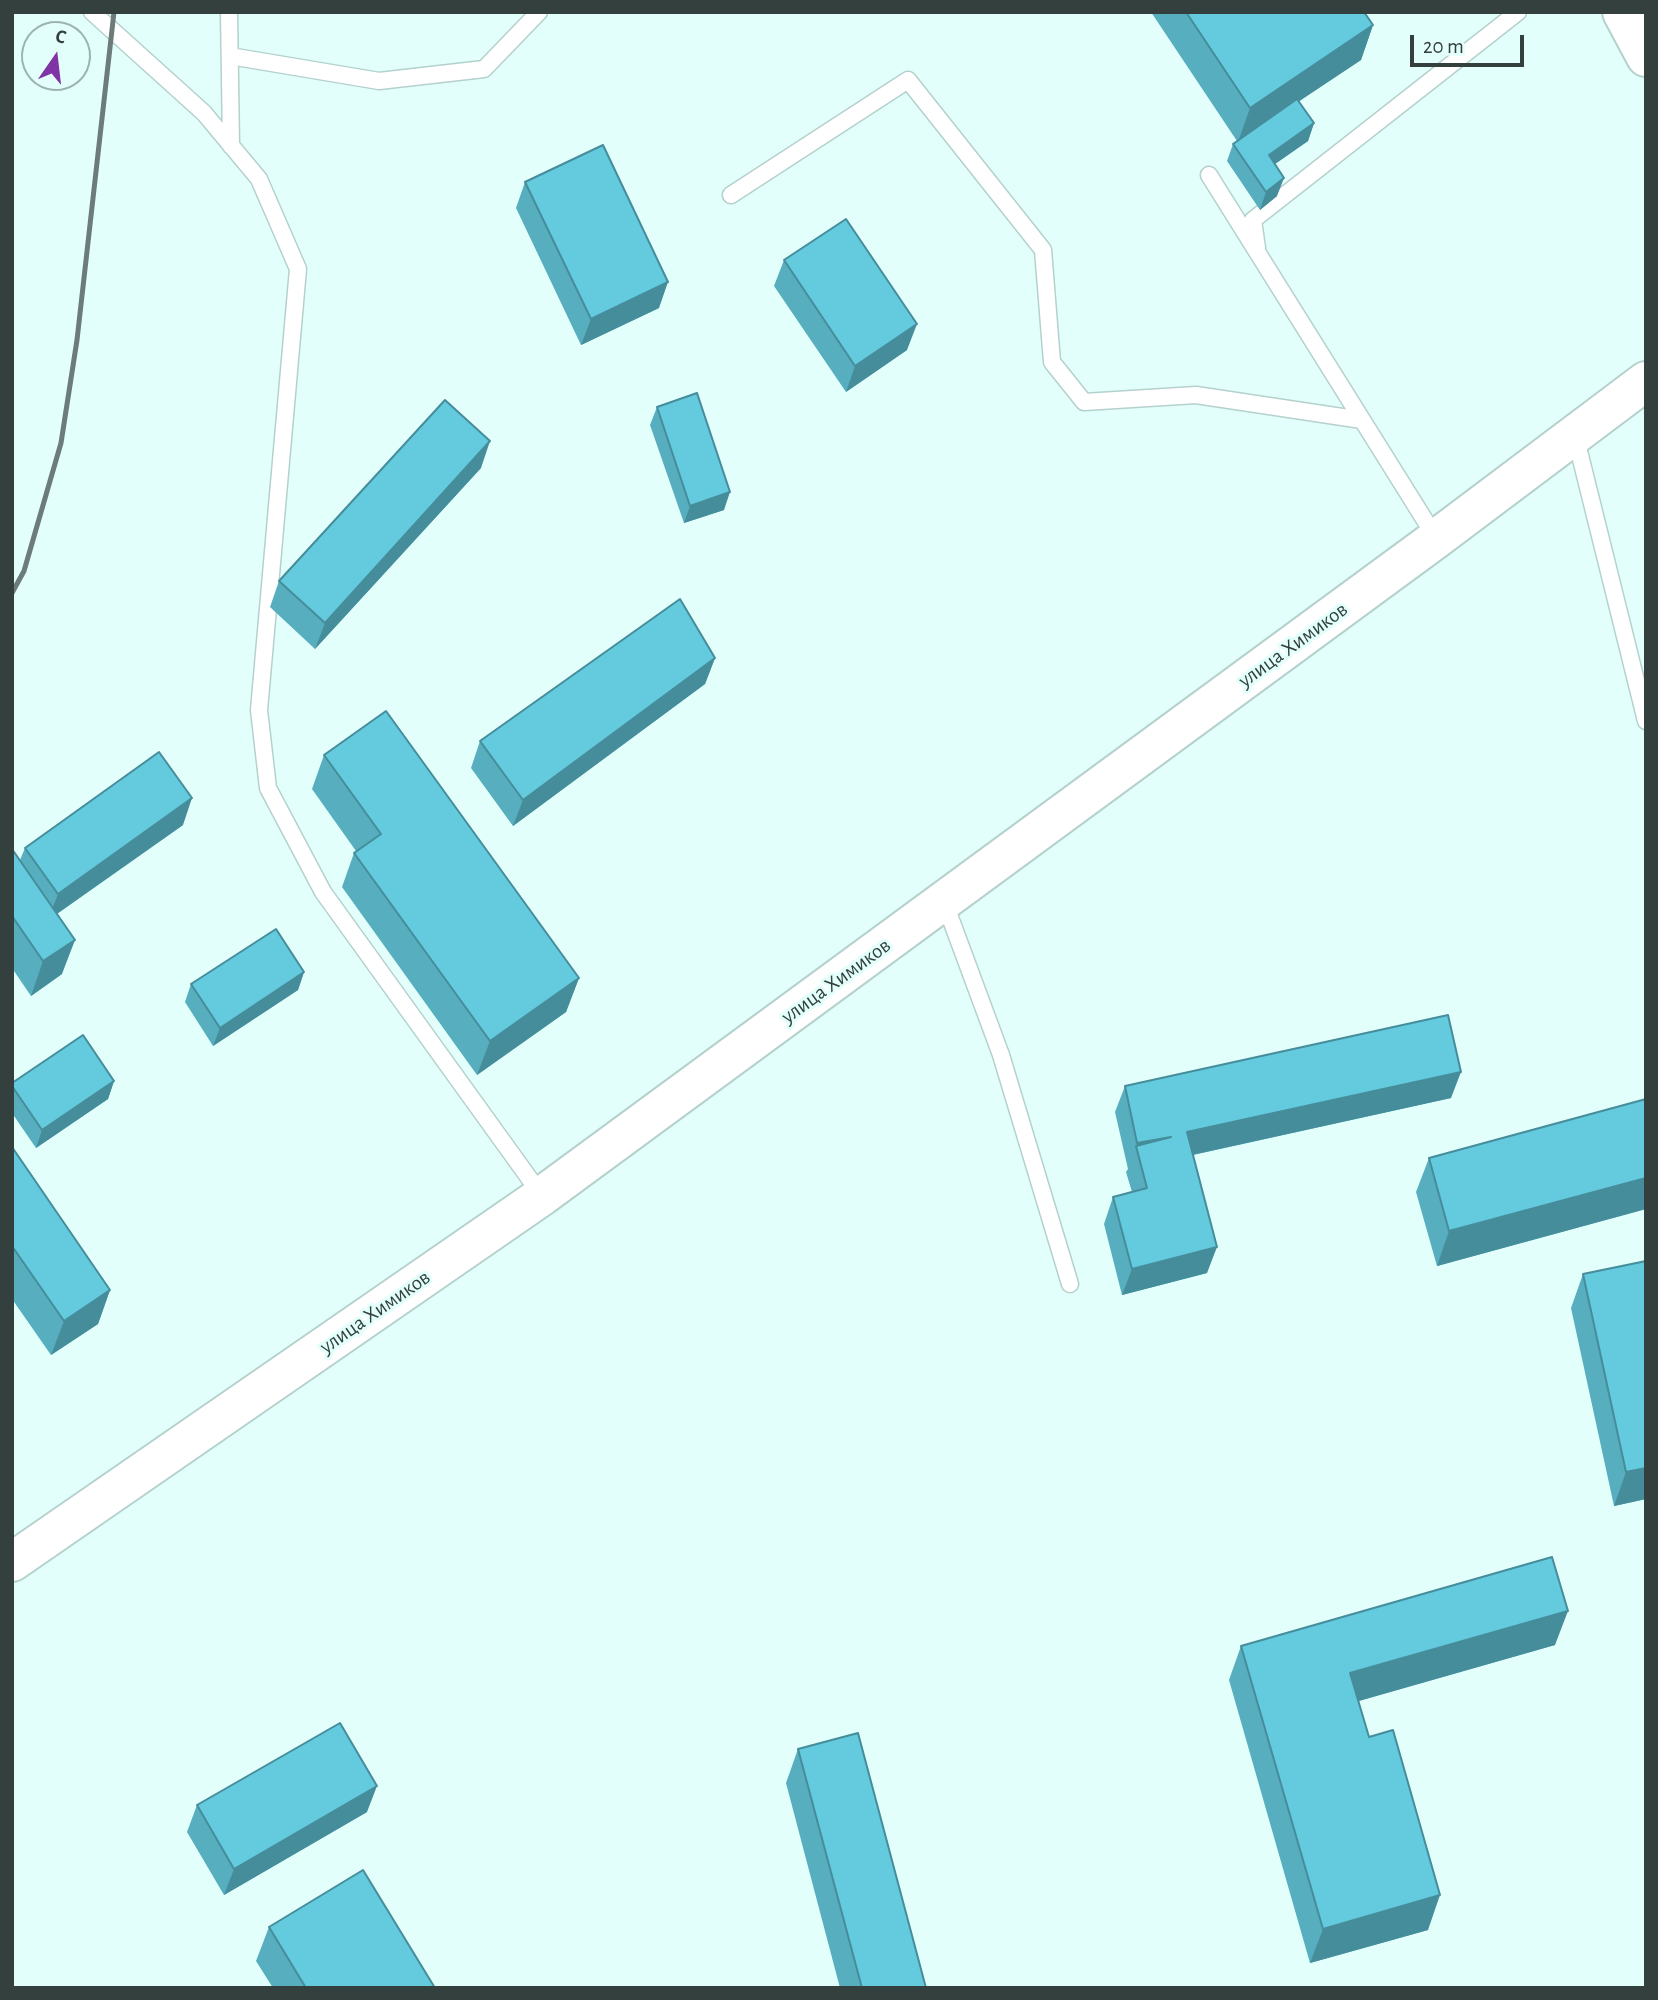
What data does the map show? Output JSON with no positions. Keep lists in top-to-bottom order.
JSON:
{
  "streets": {
    "main road": ["улица Химиков"]
  },
  "scale_bar": "20 m",
  "north": "top"
}
